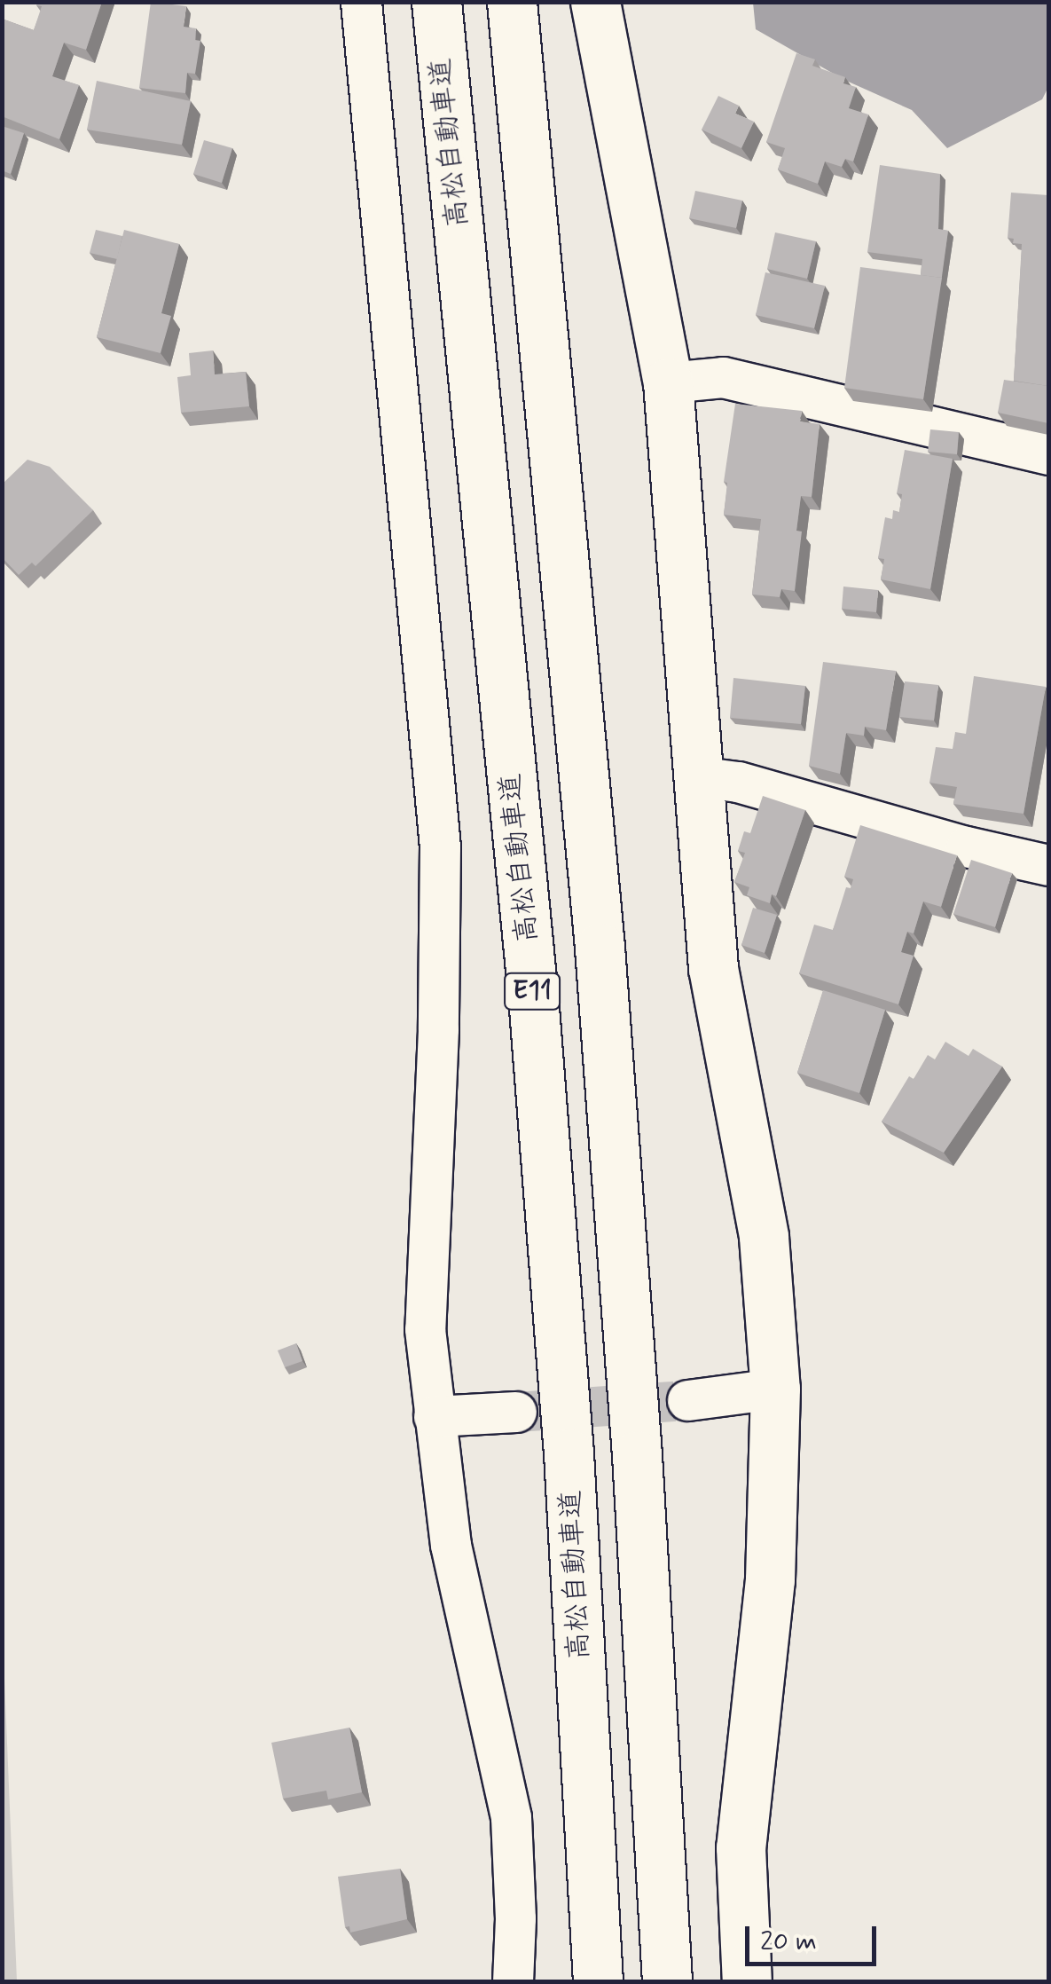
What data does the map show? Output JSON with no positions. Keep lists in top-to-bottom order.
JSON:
{
  "streets": {
    "main road": ["高松自動車道", "E11"]
  },
  "scale_bar": "20 m"
}
